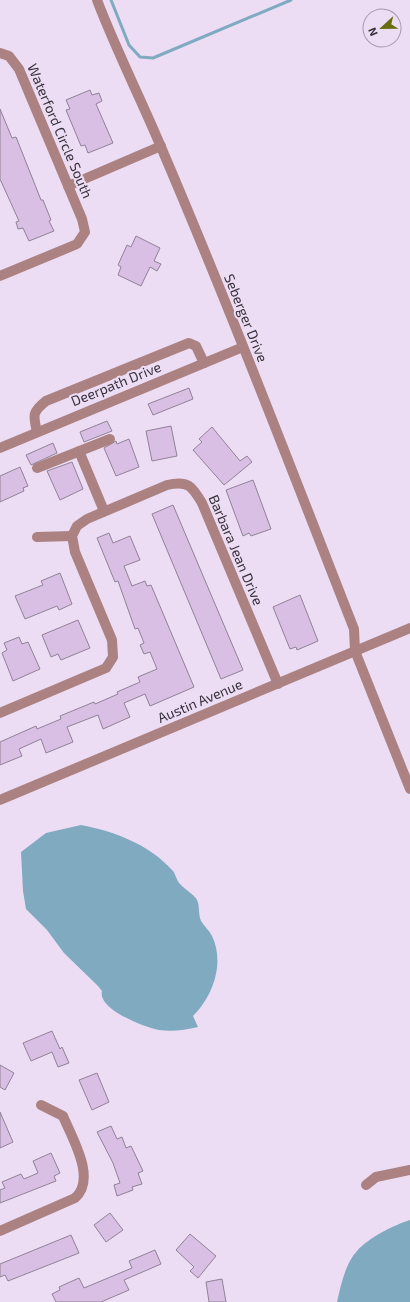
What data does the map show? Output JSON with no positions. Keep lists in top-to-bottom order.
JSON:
{
  "streets": {
    "street": [
      "Waterford Circle South",
      "Seberger Drive",
      "Deerpath Drive",
      "Barbara Jean Drive",
      "Austin Avenue"
    ]
  },
  "crossings": [
    ["Seberger Drive", "Deerpath Drive"],
    ["Seberger Drive", "Austin Avenue"],
    ["Barbara Jean Drive", "Austin Avenue"]
  ],
  "north": "left"
}
